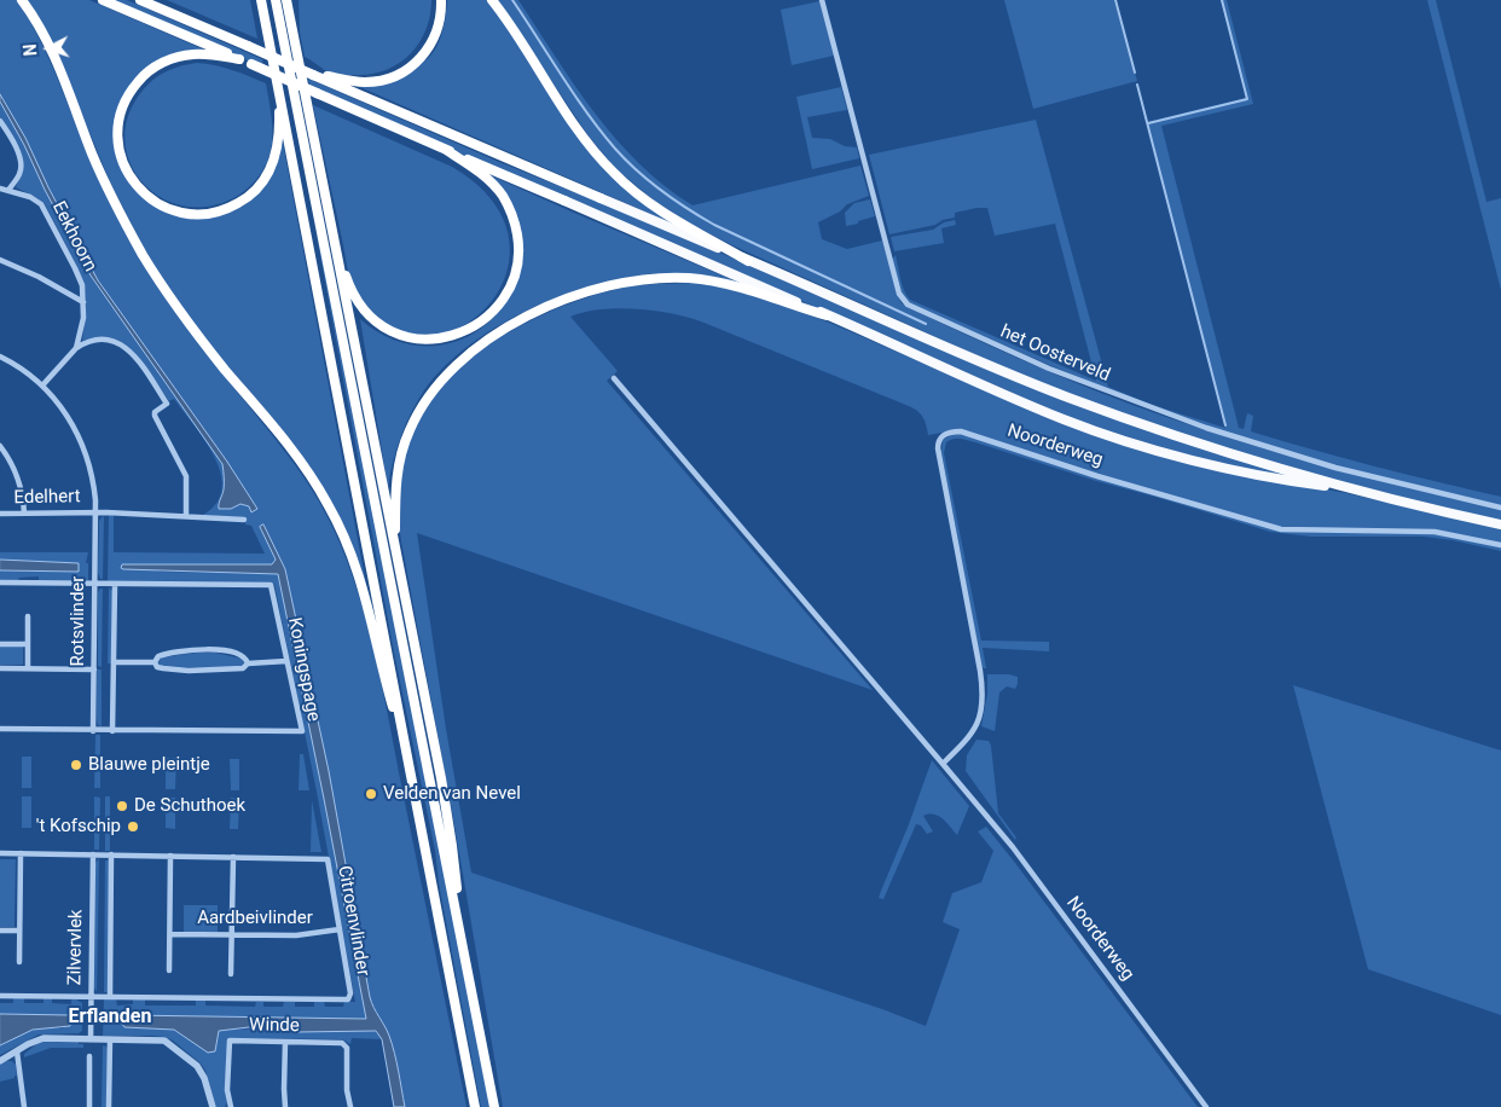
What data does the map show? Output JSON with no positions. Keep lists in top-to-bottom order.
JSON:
{
  "streets": {
    "street": [
      "Eekhoorn",
      "het Oosterveld",
      "Noorderweg",
      "Edelhert",
      "Rotsvlinder",
      "Koningspage",
      "Aardbeivlinder",
      "Citroenvlinder",
      "Zilvervlek",
      "Winde"
    ]
  },
  "crossings": [
    ["Eekhoorn", "Rotsvlinder"],
    ["Edelhert", "Rotsvlinder"],
    ["Rotsvlinder", "Koningspage"],
    ["Aardbeivlinder", "Citroenvlinder"],
    ["Citroenvlinder", "Zilvervlek"]
  ],
  "districts": ["Erflanden"],
  "places": [
    "Blauwe pleintje",
    "Velden van Nevel",
    "De Schuthoek",
    "'t Kofschip"
  ],
  "north": "left"
}
